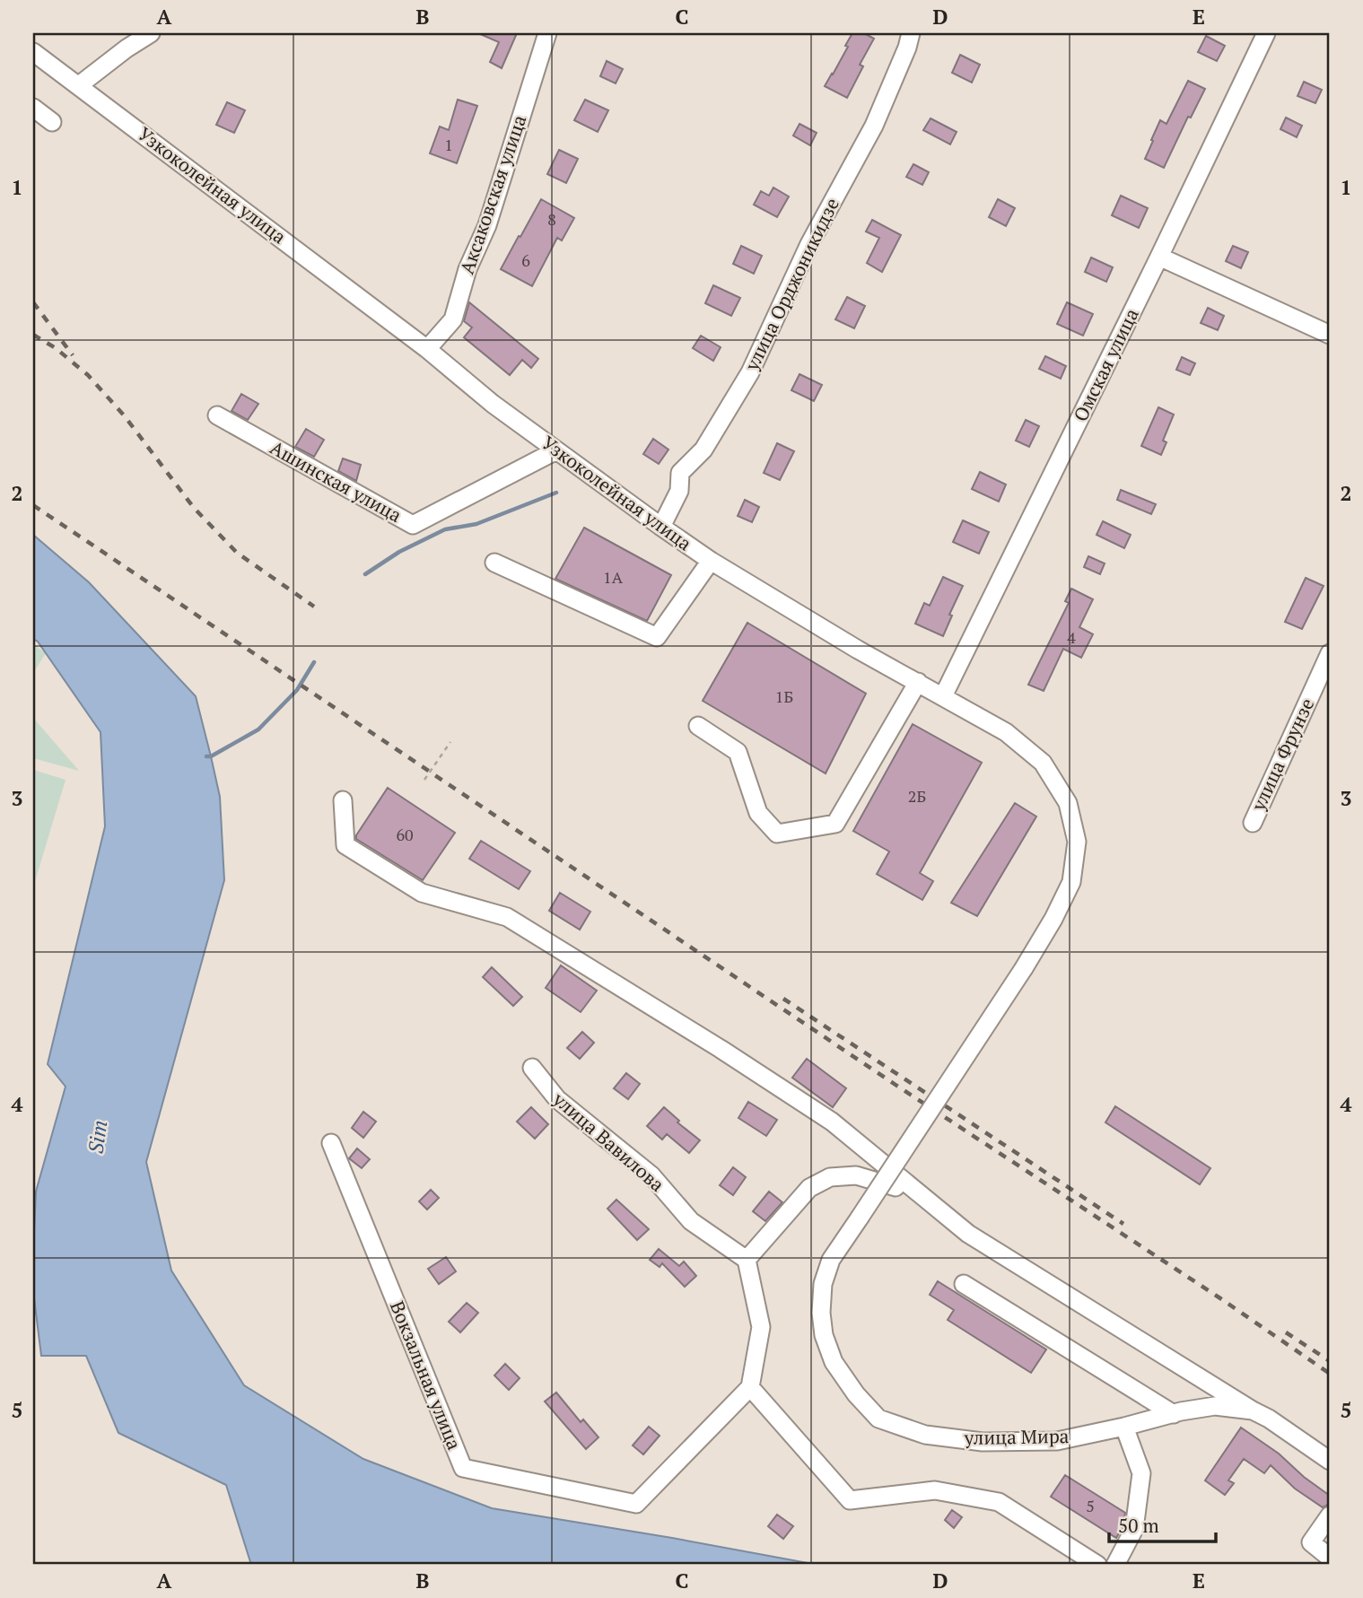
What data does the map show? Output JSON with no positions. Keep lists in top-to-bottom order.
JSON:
{
  "streets": {
    "street": [
      "Узкоколейная улица",
      "Аксаковская улица",
      "улица Орджоникидзе",
      "Омская улица",
      "Ашинская улица",
      "улица Фрунзе",
      "улица Вавилова",
      "Вокзальная улица",
      "улица Мира"
    ]
  },
  "crossings": [
    ["Узкоколейная улица", "Аксаковская улица"],
    ["Узкоколейная улица", "улица Орджоникидзе"],
    ["Узкоколейная улица", "Омская улица"],
    ["Узкоколейная улица", "Ашинская улица"],
    ["Узкоколейная улица", "улица Мира"]
  ],
  "water": ["Sim"],
  "house_numbers": [
    "1",
    "8",
    "6",
    "1А",
    "4",
    "1Б",
    "2Б",
    "60",
    "5"
  ],
  "scale_bar": "50 m",
  "grid": {
    "columns": [
      "A",
      "B",
      "C",
      "D",
      "E"
    ],
    "rows": [
      "1",
      "2",
      "3",
      "4",
      "5"
    ]
  }
}
